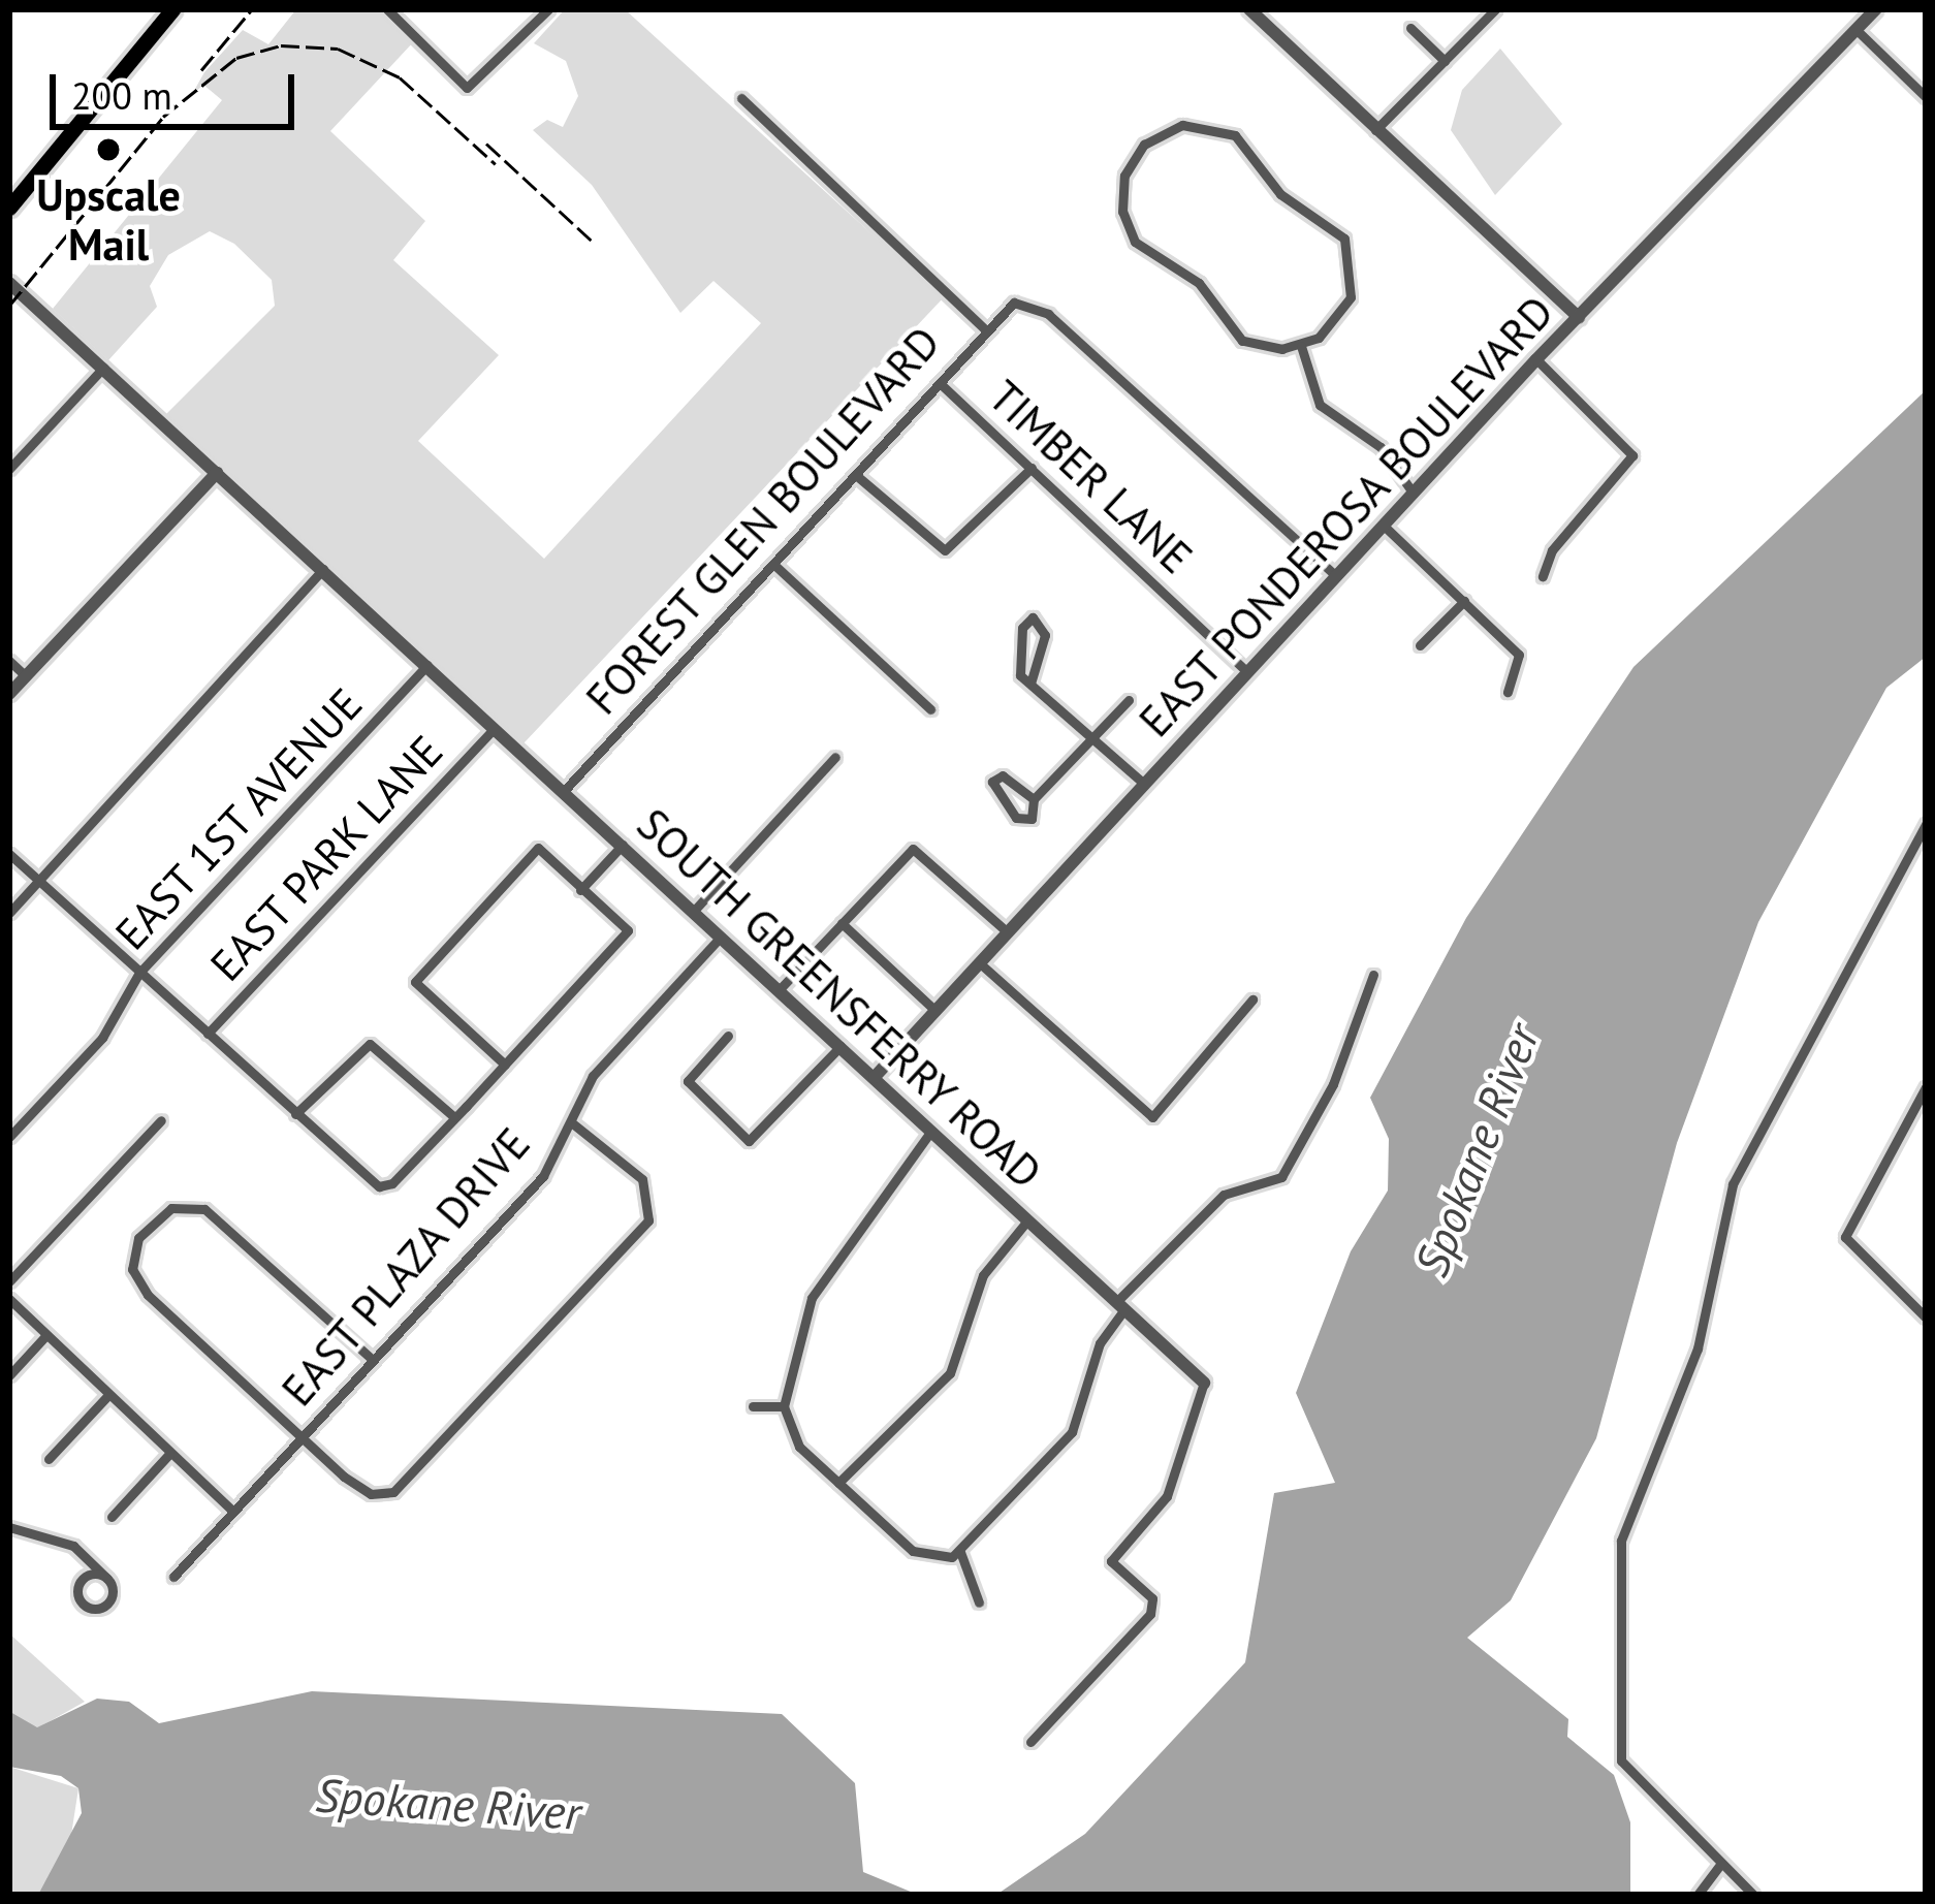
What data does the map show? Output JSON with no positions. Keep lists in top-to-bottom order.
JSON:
{
  "streets": {
    "street": [
      "TIMBER LANE",
      "EAST PONDEROSA BOULEVARD",
      "FOREST GLEN BOULEVARD",
      "EAST 1ST AVENUE",
      "EAST PARK LANE",
      "SOUTH GREENSFERRY ROAD",
      "EAST PLAZA DRIVE"
    ]
  },
  "crossings": [
    ["TIMBER LANE", "EAST PONDEROSA BOULEVARD"],
    ["TIMBER LANE", "FOREST GLEN BOULEVARD"],
    ["EAST PONDEROSA BOULEVARD", "FOREST GLEN BOULEVARD"],
    ["EAST PONDEROSA BOULEVARD", "SOUTH GREENSFERRY ROAD"],
    ["FOREST GLEN BOULEVARD", "SOUTH GREENSFERRY ROAD"],
    ["EAST 1ST AVENUE", "SOUTH GREENSFERRY ROAD"],
    ["EAST PARK LANE", "SOUTH GREENSFERRY ROAD"],
    ["SOUTH GREENSFERRY ROAD", "EAST PLAZA DRIVE"]
  ],
  "water": ["Spokane River"],
  "places": ["Upscale Mail"],
  "scale_bar": "200 m"
}
